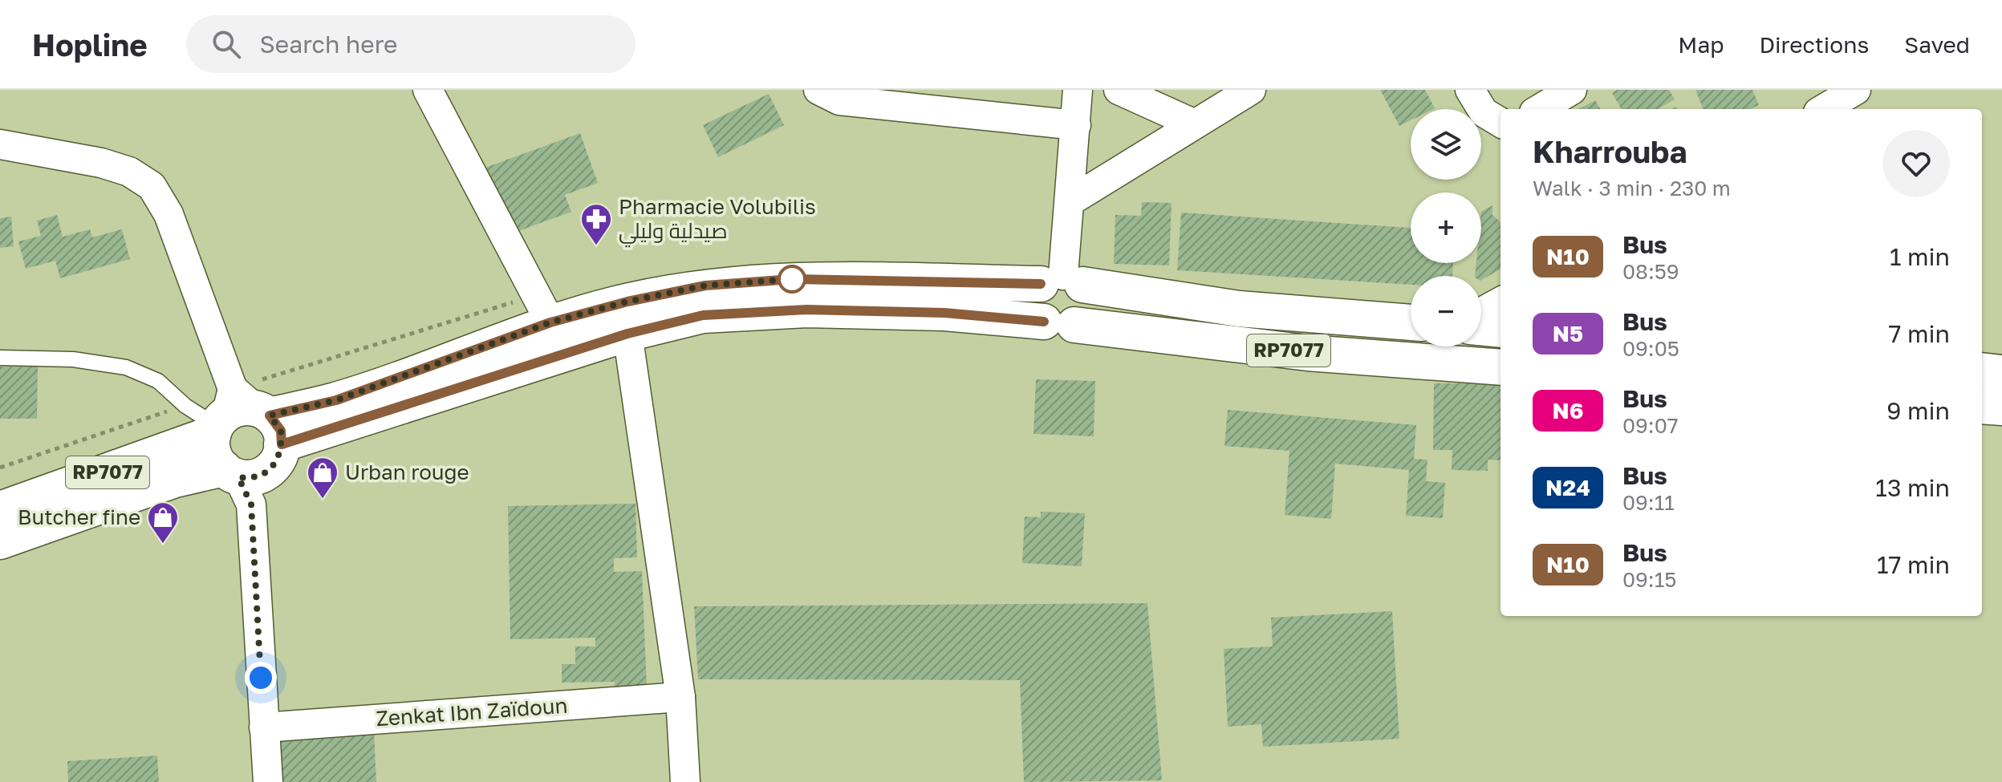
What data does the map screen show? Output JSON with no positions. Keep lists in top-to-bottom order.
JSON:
{
  "streets": {
    "main road": ["RP7077"],
    "street": ["Zenkat Ibn Zaïdoun"]
  },
  "places": {
    "pharmacy": ["Pharmacie Volubilis صيدلية وليلي"],
    "shop": ["Urban rouge", "Butcher fine"]
  },
  "lines": ["bus line N10"],
  "page": {
    "header": "Hopline",
    "search": "Search here",
    "nav": ["Map", "Directions", "Saved"],
    "map_buttons": ["+", "−"],
    "heading": ["Kharrouba", "Walk · 3 min · 230 m"],
    "list": [
      {
        "mark": "N10",
        "name": "Bus",
        "note": "08:59",
        "value": "1 min"
      },
      {
        "mark": "N5",
        "name": "Bus",
        "note": "09:05",
        "value": "7 min"
      },
      {
        "mark": "N6",
        "name": "Bus",
        "note": "09:07",
        "value": "9 min"
      },
      {
        "mark": "N24",
        "name": "Bus",
        "note": "09:11",
        "value": "13 min"
      },
      {
        "mark": "N10",
        "name": "Bus",
        "note": "09:15",
        "value": "17 min"
      }
    ]
  }
}
